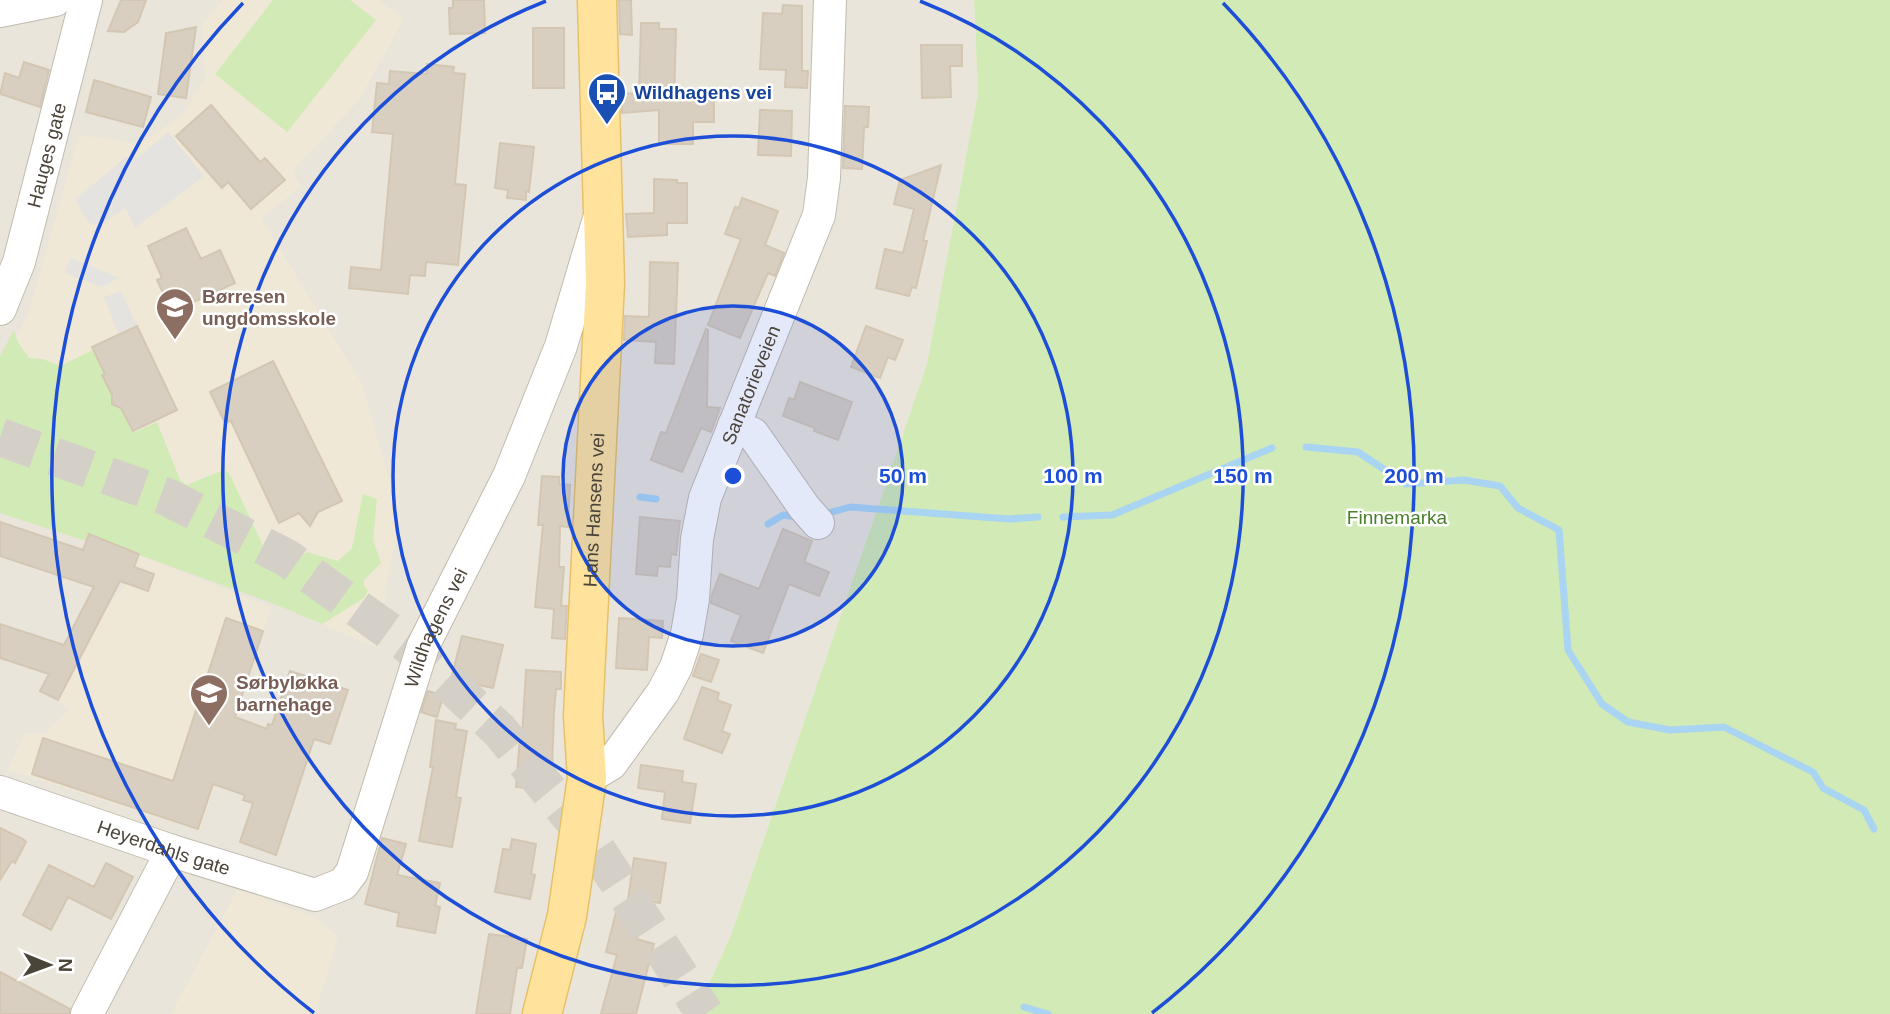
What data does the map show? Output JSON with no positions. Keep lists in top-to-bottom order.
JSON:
{
  "streets": {
    "main road": ["Hans Hansens vei"],
    "street": [
      "Hauges gate",
      "Sanatorieveien",
      "Wildhagens vei",
      "Heyerdahls gate"
    ]
  },
  "crossings": [
    ["Sanatorieveien", "Hans Hansens vei"],
    ["Hans Hansens vei", "Wildhagens vei"],
    ["Wildhagens vei", "Heyerdahls gate"]
  ],
  "parks": ["Finnemarka"],
  "places": {
    "bus stop": ["Wildhagens vei"],
    "school or university": ["Børresen ungdomsskole", "Sørbyløkka barnehage"]
  },
  "north": "right",
  "rings": [
    "50 m",
    "100 m",
    "150 m",
    "200 m"
  ]
}
